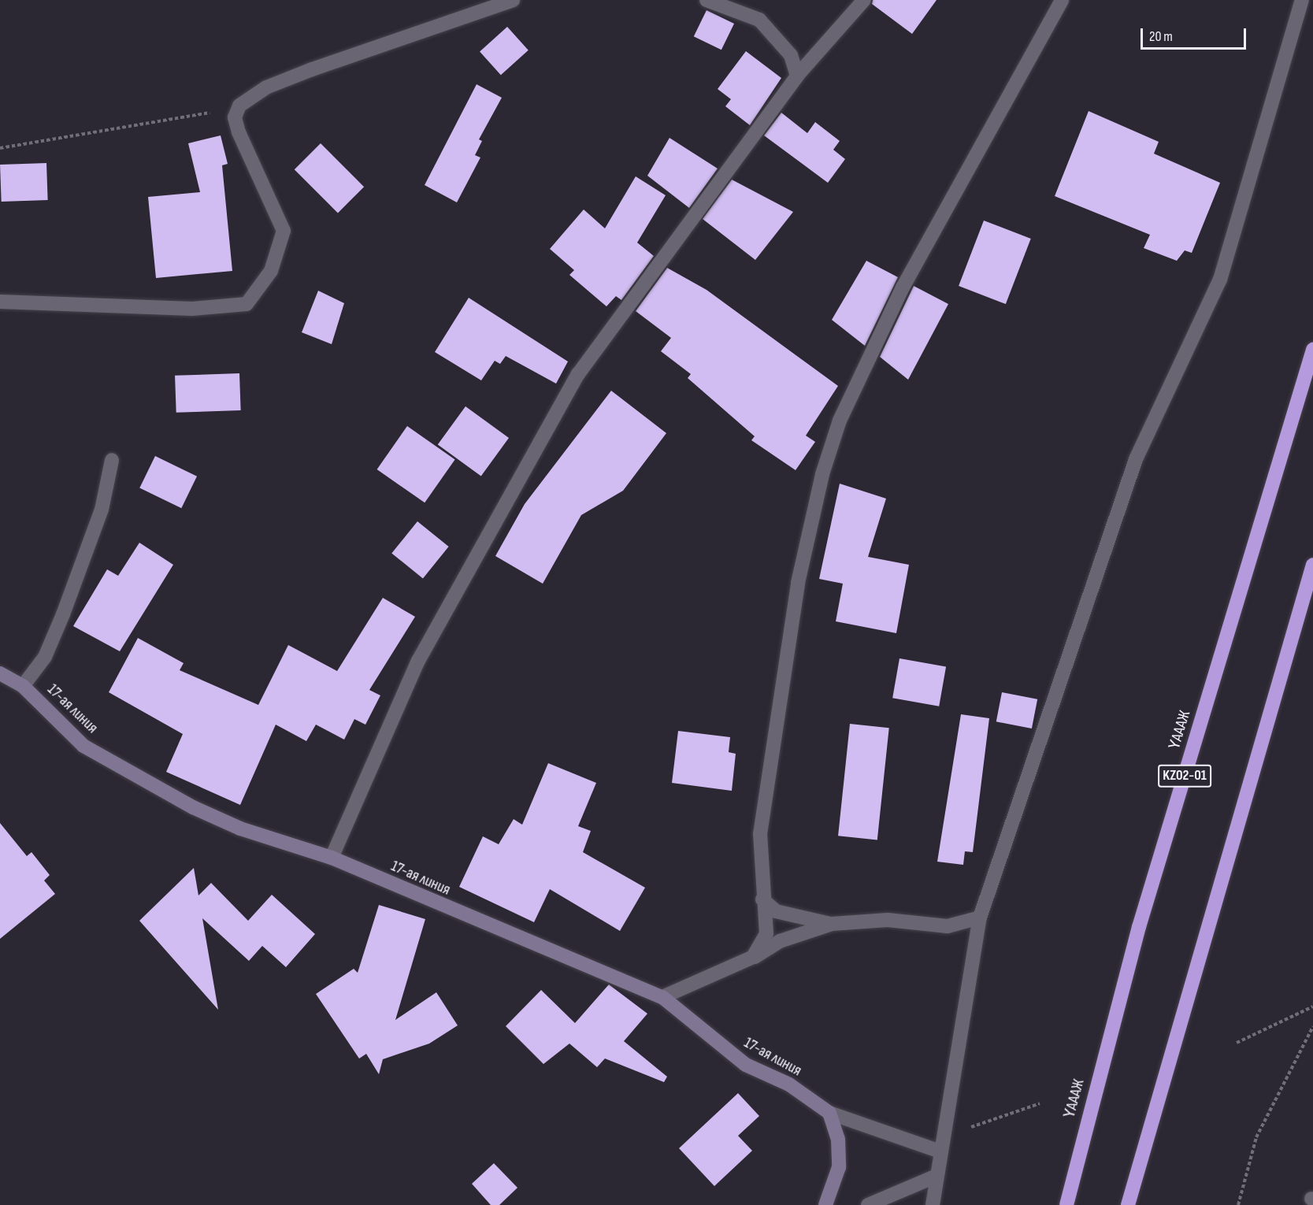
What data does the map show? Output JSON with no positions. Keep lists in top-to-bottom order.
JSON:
{
  "streets": {
    "highway": ["ҮАААЖ", "KZ02-01"],
    "street": ["17-ая линия"]
  },
  "scale_bar": "20 m"
}
